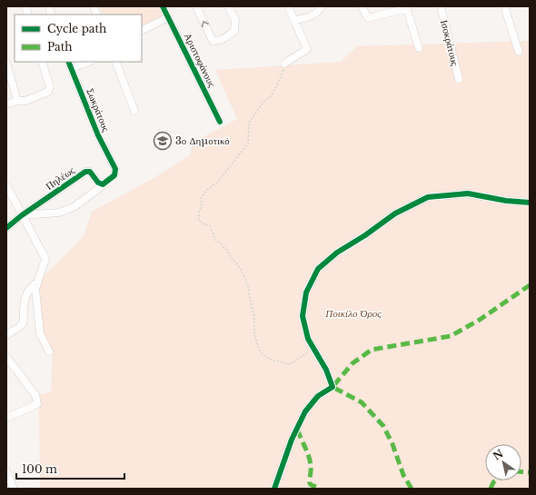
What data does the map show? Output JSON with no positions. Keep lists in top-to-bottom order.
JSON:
{
  "streets": {
    "street": [
      "Ισοκράτους",
      "Αριστοφάνους",
      "Σωκράτους",
      "Πηλέως"
    ]
  },
  "crossings": [
    ["Σωκράτους", "Πηλέως"]
  ],
  "parks": ["Ποικίλο Όρος"],
  "places": {
    "school or university": ["3ο Δημοτικό"]
  },
  "legend": ["Cycle path", "Path"],
  "scale_bar": "100 m",
  "north": "top left"
}
